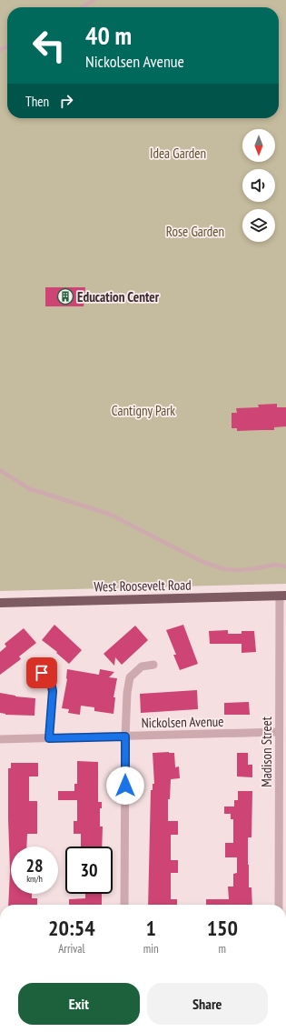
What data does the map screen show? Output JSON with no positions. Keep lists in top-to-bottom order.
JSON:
{
  "streets": {
    "main road": ["West Roosevelt Road"],
    "street": ["Nickolsen Avenue", "Madison Street"]
  },
  "crossings": [
    ["West Roosevelt Road", "Madison Street"],
    ["Nickolsen Avenue", "Madison Street"]
  ],
  "parks": ["Idea Garden", "Rose Garden", "Cantigny Park"],
  "places": {
    "building": ["Education Center"]
  },
  "north": "bottom",
  "page": {
    "turn": ["40 m", "Nickolsen Avenue"],
    "then": "Then",
    "speed": "28 km/h",
    "limit": "30",
    "eta": [
      "20:54",
      "Arrival",
      "1",
      "min",
      "150",
      "m"
    ],
    "buttons": ["Exit", "Share"]
  }
}
